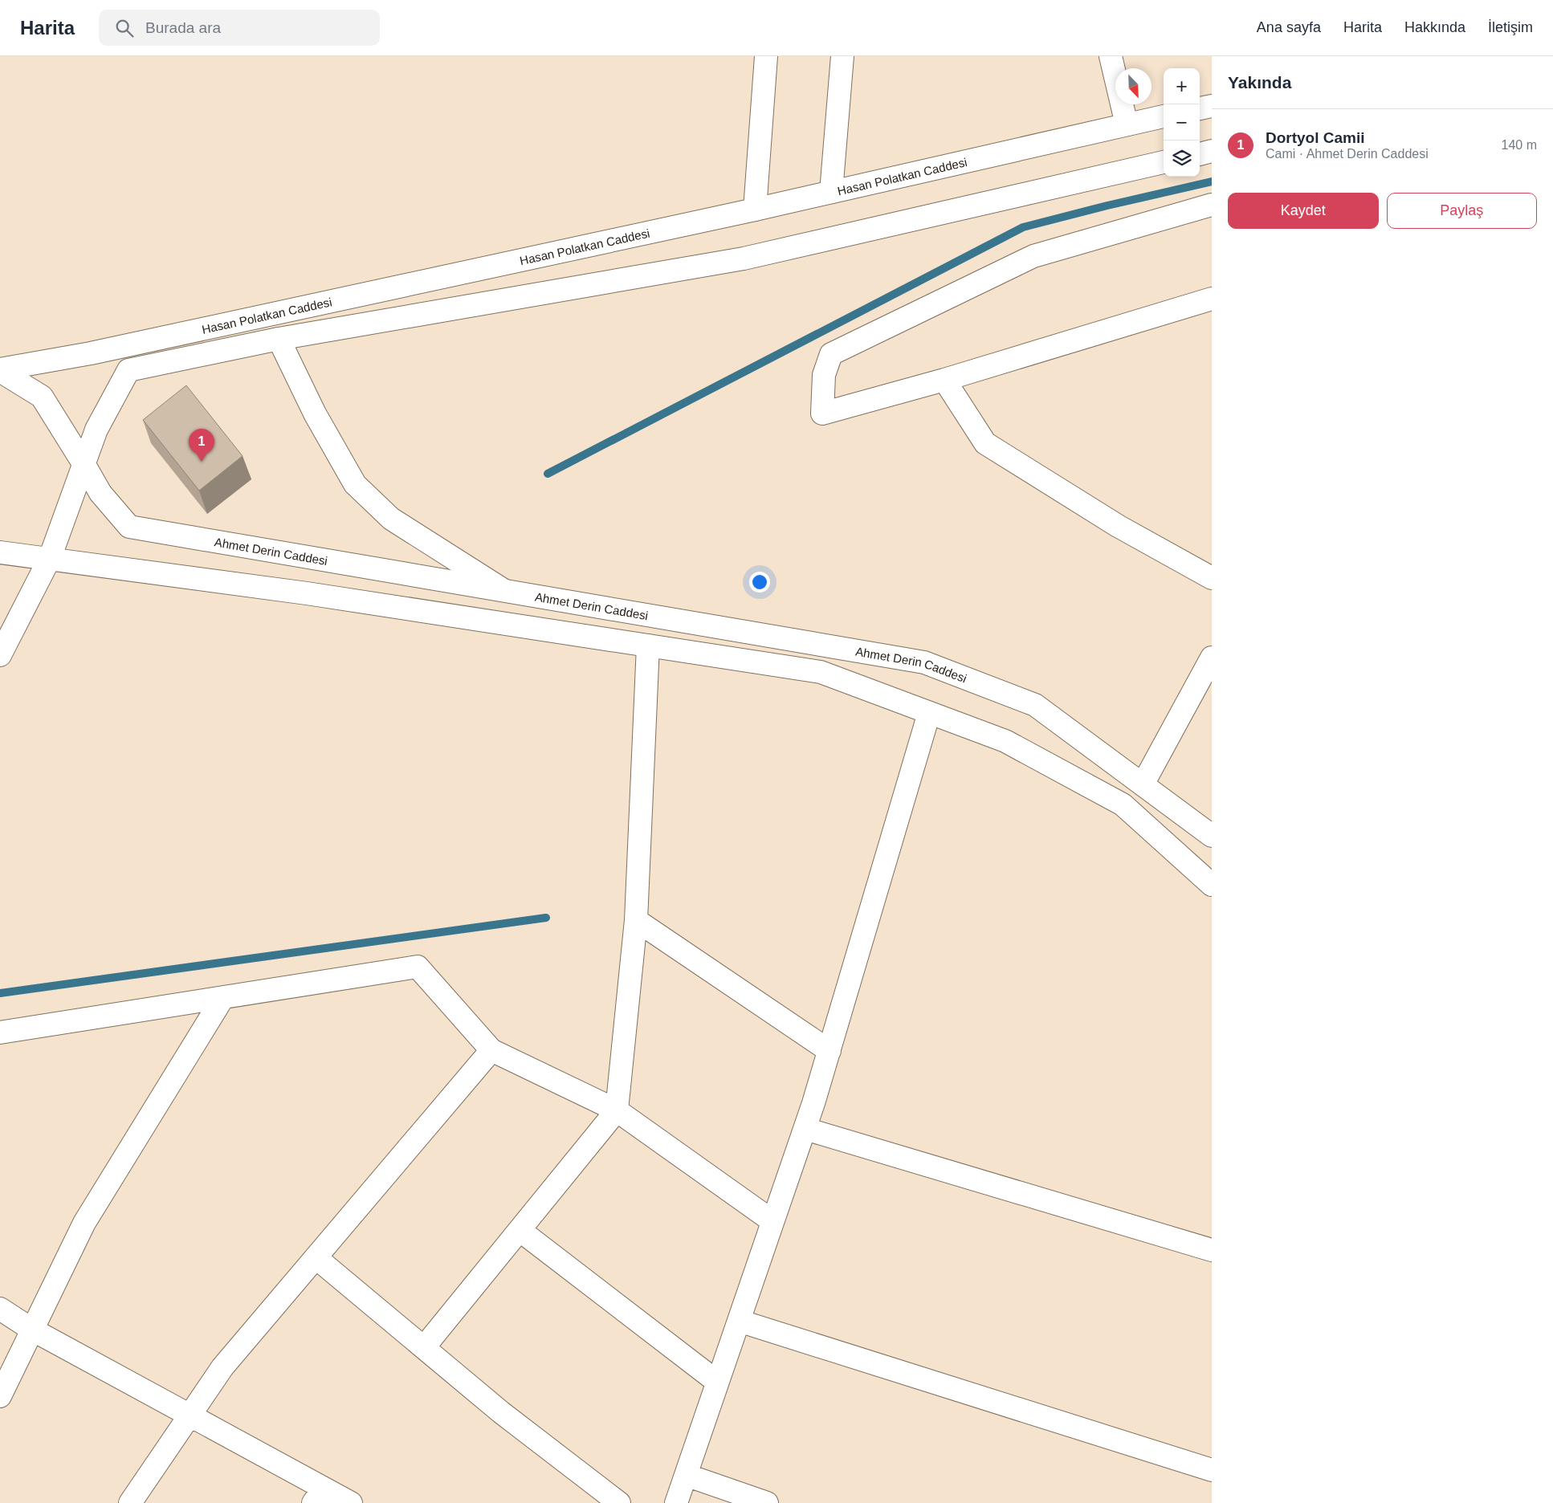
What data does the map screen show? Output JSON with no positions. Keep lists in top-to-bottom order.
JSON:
{
  "streets": {
    "street": ["Hasan Polatkan Caddesi", "Ahmet Derin Caddesi"]
  },
  "crossings": [
    ["Hasan Polatkan Caddesi", "Ahmet Derin Caddesi"]
  ],
  "north": "bottom right",
  "page": {
    "header": "Harita",
    "search": "Burada ara",
    "nav": [
      "Ana sayfa",
      "Harita",
      "Hakkında",
      "İletişim"
    ],
    "heading": "Yakında",
    "map_buttons": ["+", "−"],
    "list": [
      {
        "mark": "1",
        "name": "Dortyol Camii",
        "note": "Cami · Ahmet Derin Caddesi",
        "value": "140 m"
      }
    ],
    "buttons": ["Kaydet", "Paylaş"],
    "pins": "1"
  }
}
